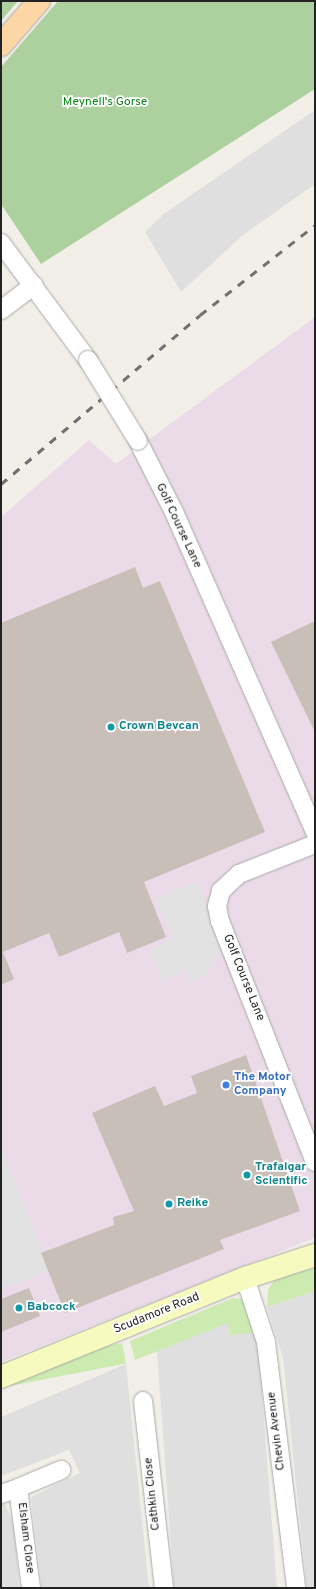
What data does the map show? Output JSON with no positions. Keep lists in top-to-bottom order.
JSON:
{
  "streets": {
    "street": [
      "Golf Course Lane",
      "Scudamore Road",
      "Chevin Avenue",
      "Cathkin Close",
      "Elsham Close"
    ]
  },
  "crossings": [
    ["Scudamore Road", "Chevin Avenue"]
  ],
  "parks": ["Meynell's Gorse"],
  "places": [
    "Crown Bevcan",
    "The Motor Company",
    "Trafalgar Scientific",
    "Reike",
    "Babcock"
  ]
}
